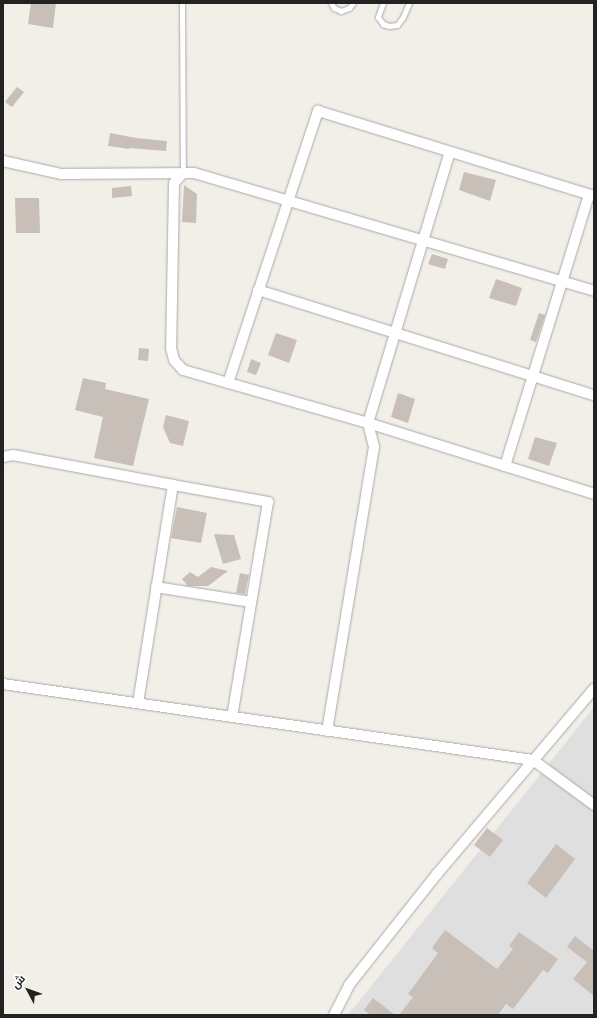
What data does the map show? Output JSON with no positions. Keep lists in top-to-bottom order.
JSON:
{
  "north": "top left"
}
